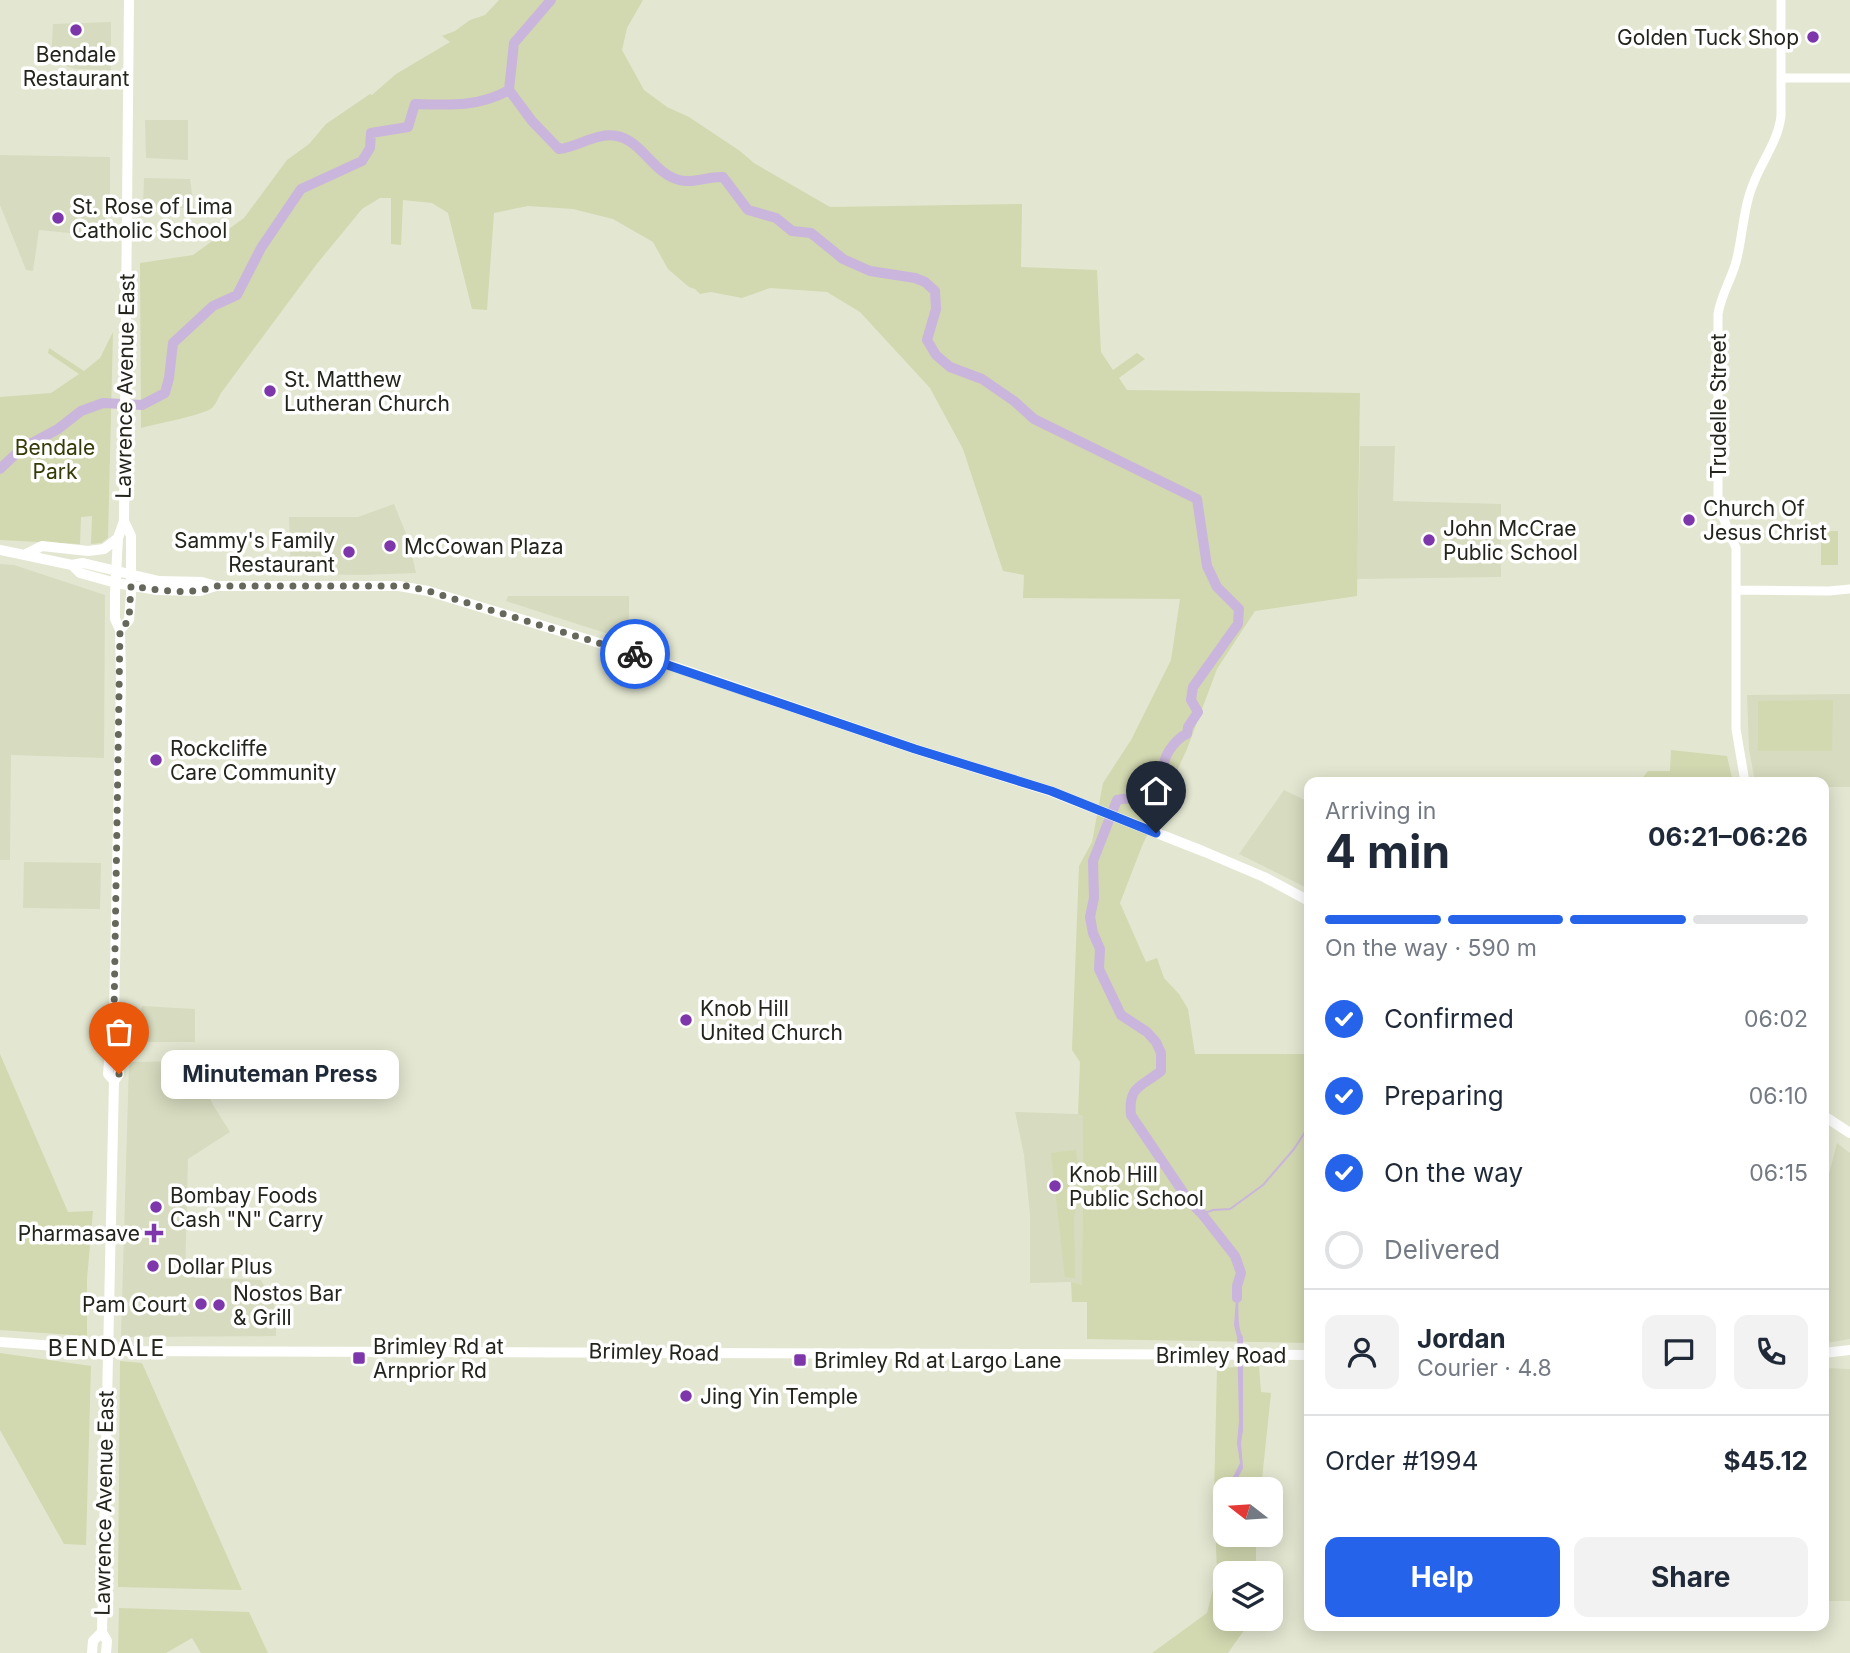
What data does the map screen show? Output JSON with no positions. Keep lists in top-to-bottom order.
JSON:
{
  "streets": {
    "main road": ["Lawrence Avenue East", "Brimley Road"],
    "street": ["Trudelle Street"]
  },
  "crossings": [
    ["Lawrence Avenue East", "Brimley Road"]
  ],
  "districts": ["BENDALE"],
  "parks": ["Bendale Park"],
  "places": {
    "other": [
      "Bendale Restaurant",
      "Golden Tuck Shop",
      "St. Rose of Lima Catholic School",
      "St. Matthew Lutheran Church",
      "Church Of Jesus Christ",
      "John McCrae Public School",
      "McCowan Plaza",
      "Sammy's Family Restaurant",
      "Rockcliffe Care Community",
      "Knob Hill United Church",
      "Minuteman Press",
      "Knob Hill Public School",
      "Bombay Foods Cash \"N\" Carry",
      "Dollar Plus",
      "Pam Court",
      "Nostos Bar & Grill",
      "Jing Yin Temple"
    ],
    "health": ["Pharmasave"],
    "transit": ["Brimley Rd at Arnprior Rd", "Brimley Rd at Largo Lane"]
  },
  "north": "left",
  "page": {
    "heading": ["4 min", "Arriving in", "06:21–06:26"],
    "panel": [
      "Jordan",
      "Courier · 4.8",
      "Order #1994",
      "$45.12"
    ],
    "bar": "On the way · 590 m",
    "list": [
      ["Confirmed", "06:02"],
      ["Preparing", "06:10"],
      ["On the way", "06:15"],
      "Delivered"
    ],
    "bubble": "Minuteman Press",
    "buttons": ["Help", "Share"]
  }
}
